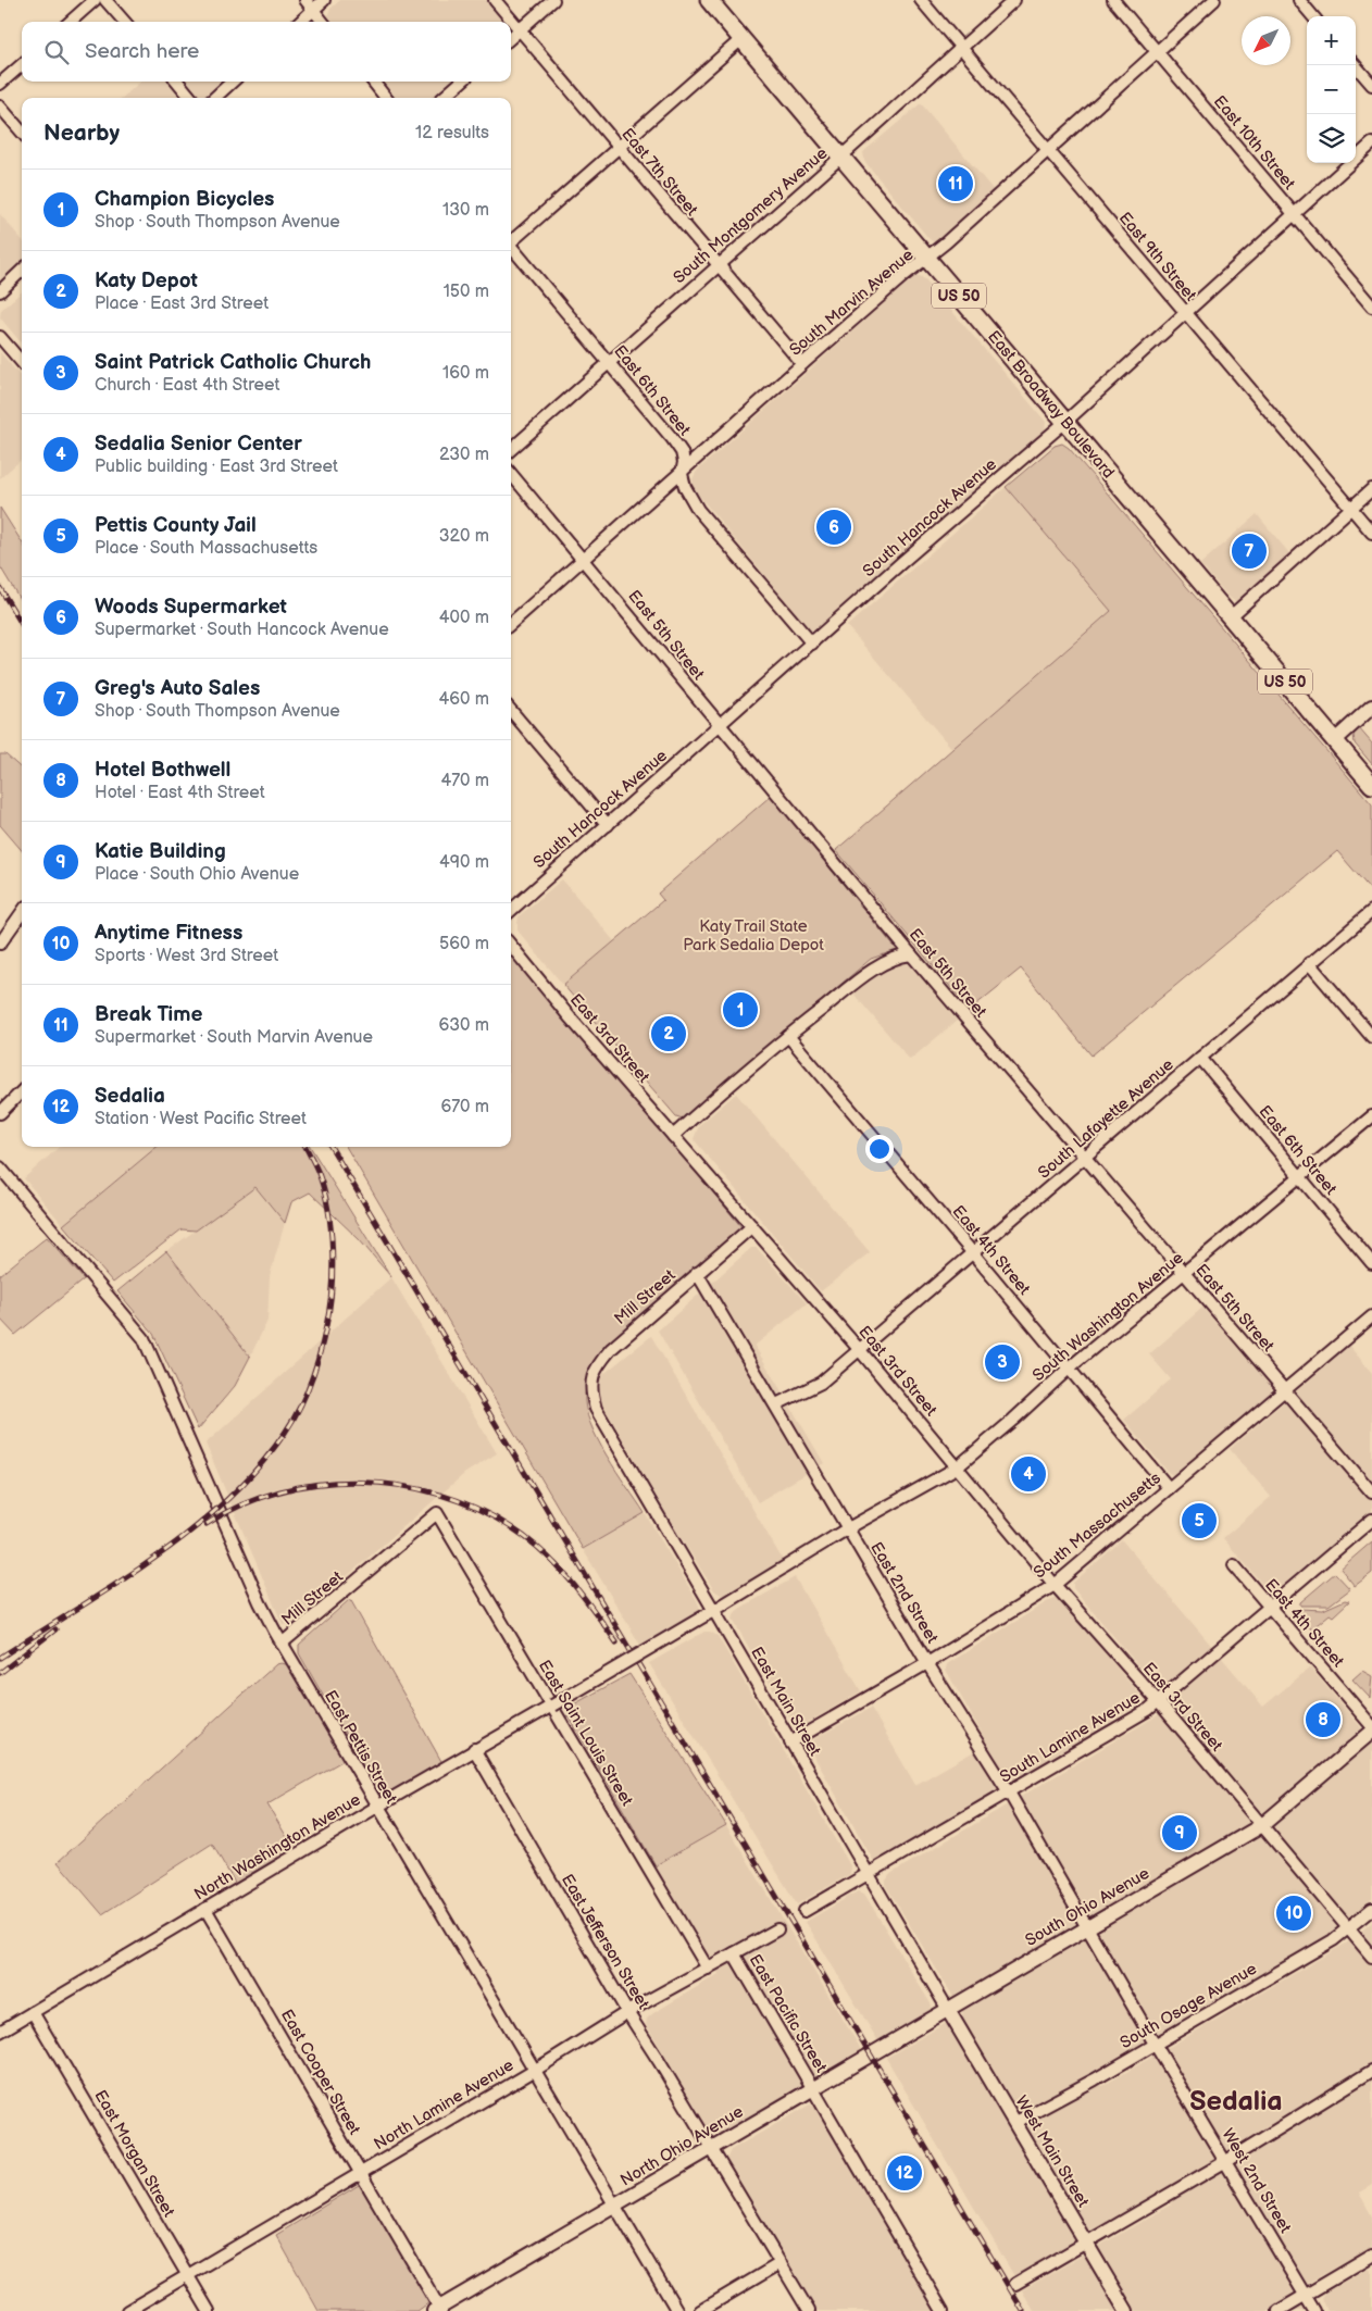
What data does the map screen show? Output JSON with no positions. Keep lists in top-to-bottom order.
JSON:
{
  "streets": {
    "highway": ["US 50", "East Broadway Boulevard"],
    "main road": ["South Ohio Avenue", "North Ohio Avenue", "West Main Street"],
    "street": [
      "East 10th Street",
      "East 7th Street",
      "South Montgomery Avenue",
      "East 9th Street",
      "South Marvin Avenue",
      "East 6th Street",
      "South Hancock Avenue",
      "East 5th Street",
      "East 3rd Street",
      "South Lafayette Avenue",
      "East 4th Street",
      "Mill Street",
      "South Washington Avenue",
      "South Massachusetts",
      "East 2nd Street",
      "East Main Street",
      "East Saint Louis Street",
      "South Lamine Avenue",
      "East Pettis Street",
      "North Washington Avenue",
      "East Jefferson Street",
      "South Osage Avenue",
      "East Pacific Street",
      "East Cooper Street",
      "North Lamine Avenue",
      "East Morgan Street",
      "West 2nd Street"
    ]
  },
  "crossings": [
    ["East 10th Street", "South Marvin Avenue"],
    ["East 10th Street", "South Hancock Avenue"],
    ["East 7th Street", "South Montgomery Avenue"],
    ["East 7th Street", "South Marvin Avenue"],
    ["South Montgomery Avenue", "East 9th Street"],
    ["South Montgomery Avenue", "East 6th Street"],
    ["South Montgomery Avenue", "East Broadway Boulevard"],
    ["East 9th Street", "South Marvin Avenue"],
    ["East 9th Street", "South Hancock Avenue"],
    ["South Marvin Avenue", "East 6th Street"],
    ["South Marvin Avenue", "East Broadway Boulevard"],
    ["South Marvin Avenue", "East 5th Street"],
    ["East 6th Street", "South Hancock Avenue"],
    ["East 6th Street", "South Lafayette Avenue"],
    ["East 6th Street", "South Washington Avenue"],
    ["East Broadway Boulevard", "South Hancock Avenue"],
    ["South Hancock Avenue", "East 5th Street"],
    ["East 5th Street", "South Lafayette Avenue"],
    ["East 5th Street", "South Washington Avenue"],
    ["East 5th Street", "South Massachusetts"],
    ["East 3rd Street", "South Lafayette Avenue"],
    ["East 3rd Street", "Mill Street"],
    ["East 3rd Street", "South Washington Avenue"],
    ["East 3rd Street", "South Massachusetts"],
    ["East 3rd Street", "South Lamine Avenue"],
    ["East 3rd Street", "South Ohio Avenue"],
    ["East 3rd Street", "South Osage Avenue"],
    ["South Lafayette Avenue", "East 4th Street"],
    ["South Lafayette Avenue", "East 2nd Street"],
    ["East 4th Street", "South Washington Avenue"],
    ["East 4th Street", "South Massachusetts"],
    ["East 4th Street", "South Lamine Avenue"],
    ["Mill Street", "East 2nd Street"],
    ["Mill Street", "East Main Street"],
    ["Mill Street", "East Saint Louis Street"],
    ["Mill Street", "East Pettis Street"],
    ["South Washington Avenue", "East 2nd Street"],
    ["South Washington Avenue", "East Main Street"],
    ["South Washington Avenue", "North Washington Avenue"],
    ["South Massachusetts", "East 2nd Street"],
    ["South Massachusetts", "East Main Street"],
    ["East 2nd Street", "South Lamine Avenue"],
    ["East 2nd Street", "South Ohio Avenue"],
    ["East 2nd Street", "West 2nd Street"],
    ["East Main Street", "South Lamine Avenue"],
    ["East Main Street", "North Washington Avenue"],
    ["East Main Street", "South Ohio Avenue"],
    ["East Main Street", "North Ohio Avenue"],
    ["East Main Street", "West Main Street"],
    ["East Saint Louis Street", "North Washington Avenue"],
    ["East Saint Louis Street", "North Lamine Avenue"],
    ["East Pettis Street", "North Washington Avenue"],
    ["East Pettis Street", "North Lamine Avenue"],
    ["East Pettis Street", "North Ohio Avenue"],
    ["North Washington Avenue", "East Jefferson Street"],
    ["North Washington Avenue", "East Cooper Street"],
    ["North Washington Avenue", "East Morgan Street"],
    ["South Ohio Avenue", "North Ohio Avenue"],
    ["South Ohio Avenue", "West Main Street"],
    ["South Ohio Avenue", "West 2nd Street"],
    ["East Jefferson Street", "North Lamine Avenue"],
    ["East Jefferson Street", "North Ohio Avenue"],
    ["South Osage Avenue", "West Main Street"],
    ["South Osage Avenue", "West 2nd Street"],
    ["East Pacific Street", "North Lamine Avenue"],
    ["East Pacific Street", "North Ohio Avenue"],
    ["East Cooper Street", "North Lamine Avenue"],
    ["East Cooper Street", "North Ohio Avenue"],
    ["North Lamine Avenue", "East Morgan Street"],
    ["North Ohio Avenue", "West Main Street"]
  ],
  "districts": ["Sedalia"],
  "parks": ["Katy Trail State Park Sedalia Depot"],
  "north": "bottom left",
  "page": {
    "map_buttons": ["+", "−"],
    "search": "Search here",
    "heading": ["Nearby", "12 results"],
    "pins": [
      "11",
      "6",
      "7",
      "1",
      "2",
      "3",
      "4",
      "5",
      "8",
      "9",
      "10",
      "12"
    ],
    "list": [
      {
        "mark": "1",
        "name": "Champion Bicycles",
        "note": "Shop · South Thompson Avenue",
        "value": "130 m"
      },
      {
        "mark": "2",
        "name": "Katy Depot",
        "note": "Place · East 3rd Street",
        "value": "150 m"
      },
      {
        "mark": "3",
        "name": "Saint Patrick Catholic Church",
        "note": "Church · East 4th Street",
        "value": "160 m"
      },
      {
        "mark": "4",
        "name": "Sedalia Senior Center",
        "note": "Public building · East 3rd Street",
        "value": "230 m"
      },
      {
        "mark": "5",
        "name": "Pettis County Jail",
        "note": "Place · South Massachusetts",
        "value": "320 m"
      },
      {
        "mark": "6",
        "name": "Woods Supermarket",
        "note": "Supermarket · South Hancock Avenue",
        "value": "400 m"
      },
      {
        "mark": "7",
        "name": "Greg's Auto Sales",
        "note": "Shop · South Thompson Avenue",
        "value": "460 m"
      },
      {
        "mark": "8",
        "name": "Hotel Bothwell",
        "note": "Hotel · East 4th Street",
        "value": "470 m"
      },
      {
        "mark": "9",
        "name": "Katie Building",
        "note": "Place · South Ohio Avenue",
        "value": "490 m"
      },
      {
        "mark": "10",
        "name": "Anytime Fitness",
        "note": "Sports · West 3rd Street",
        "value": "560 m"
      },
      {
        "mark": "11",
        "name": "Break Time",
        "note": "Supermarket · South Marvin Avenue",
        "value": "630 m"
      },
      {
        "mark": "12",
        "name": "Sedalia",
        "note": "Station · West Pacific Street",
        "value": "670 m"
      }
    ]
  }
}
